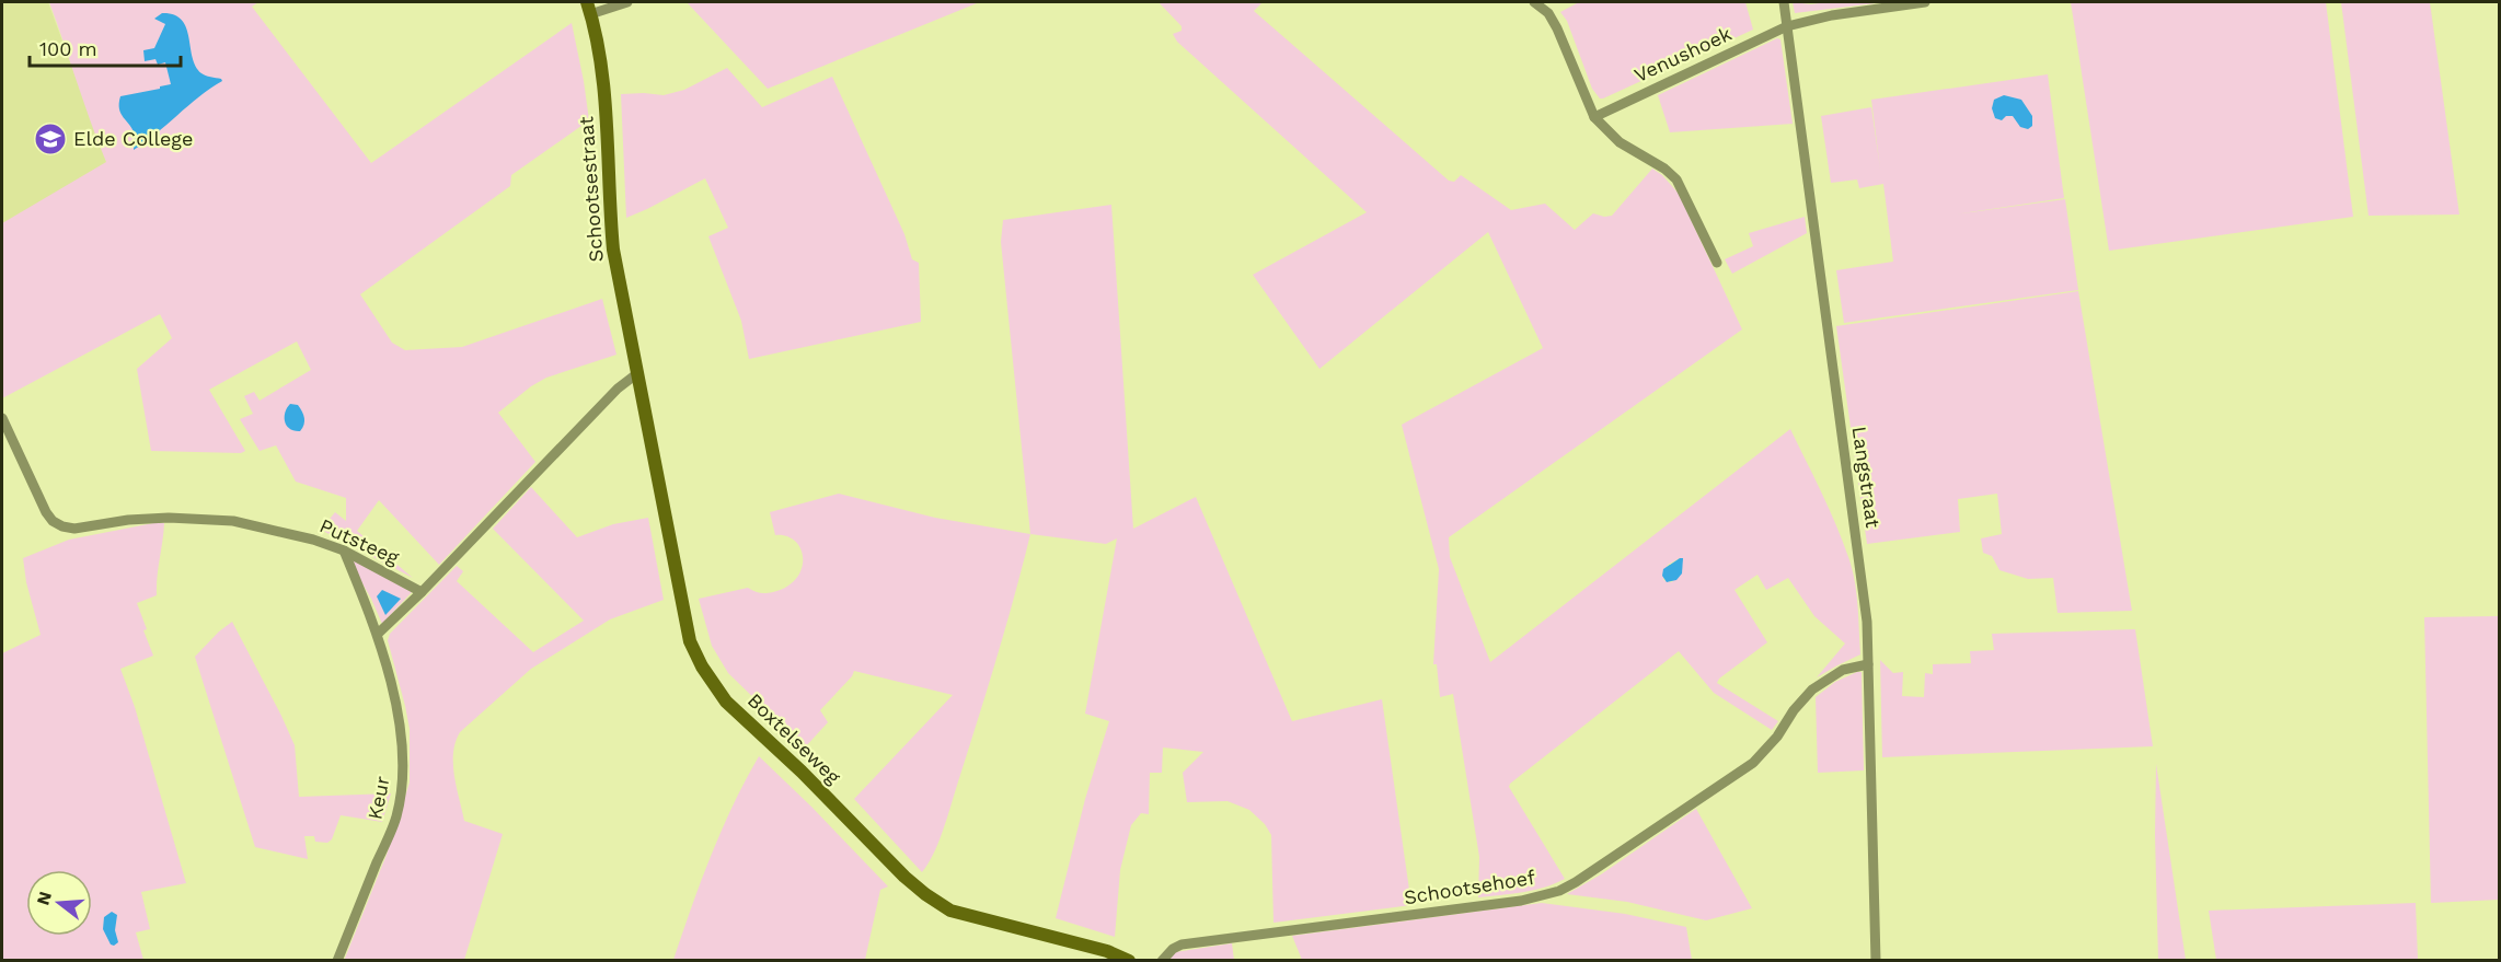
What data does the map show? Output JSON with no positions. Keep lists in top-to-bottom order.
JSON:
{
  "streets": {
    "main road": ["Schootsestraat", "Boxtelseweg"],
    "street": [
      "Venushoek",
      "Langstraat",
      "Putsteeg",
      "Keur",
      "Schootsehoef"
    ]
  },
  "crossings": [
    ["Venushoek", "Langstraat"],
    ["Schootsestraat", "Boxtelseweg"],
    ["Langstraat", "Schootsehoef"],
    ["Putsteeg", "Keur"]
  ],
  "places": {
    "school or university": ["Elde College"]
  },
  "scale_bar": "100 m",
  "north": "left"
}
